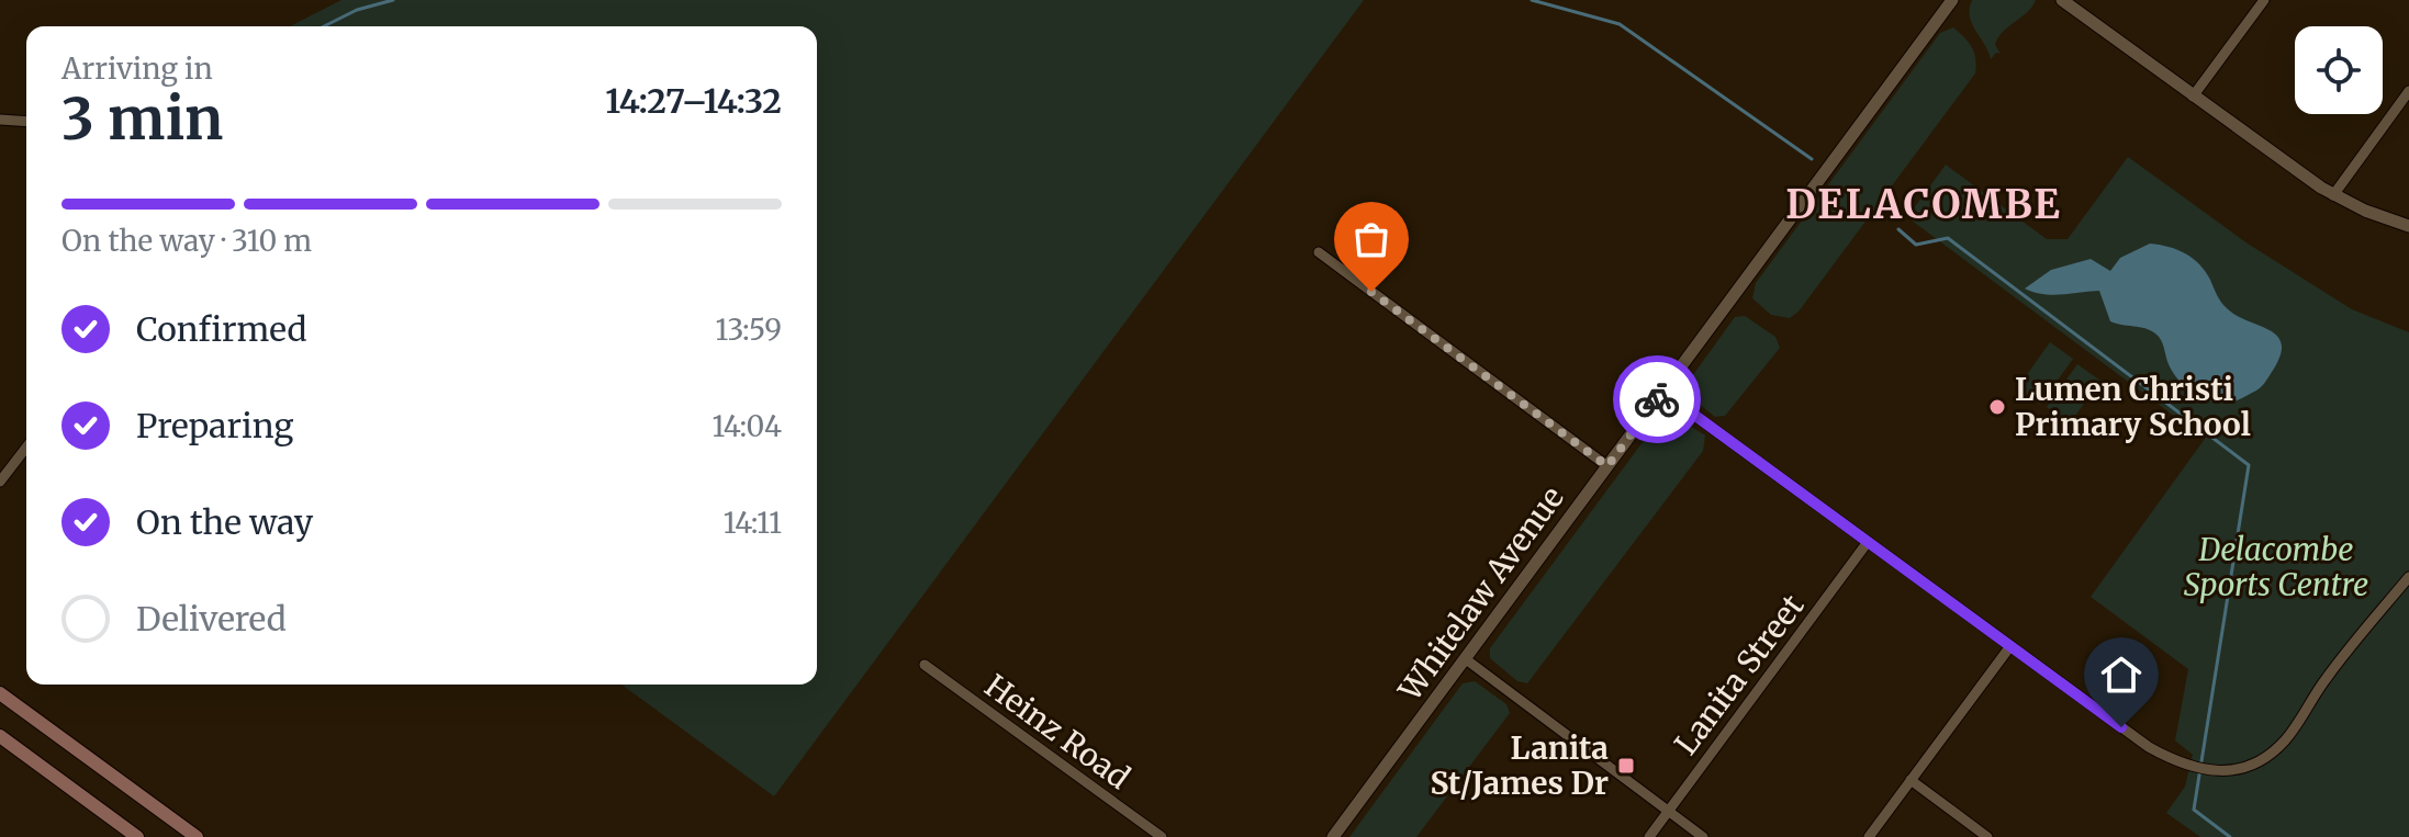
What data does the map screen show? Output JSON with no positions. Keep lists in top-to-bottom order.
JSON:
{
  "streets": {
    "street": ["Whitelaw Avenue", "Lanita Street", "Heinz Road"]
  },
  "districts": ["DELACOMBE"],
  "parks": ["Delacombe Sports Centre"],
  "places": {
    "other": ["Lumen Christi Primary School"],
    "transit": ["Lanita St/James Dr"]
  },
  "page": {
    "heading": ["3 min", "Arriving in", "14:27–14:32"],
    "bar": "On the way · 310 m",
    "list": [
      ["Confirmed", "13:59"],
      ["Preparing", "14:04"],
      ["On the way", "14:11"],
      "Delivered"
    ]
  }
}
